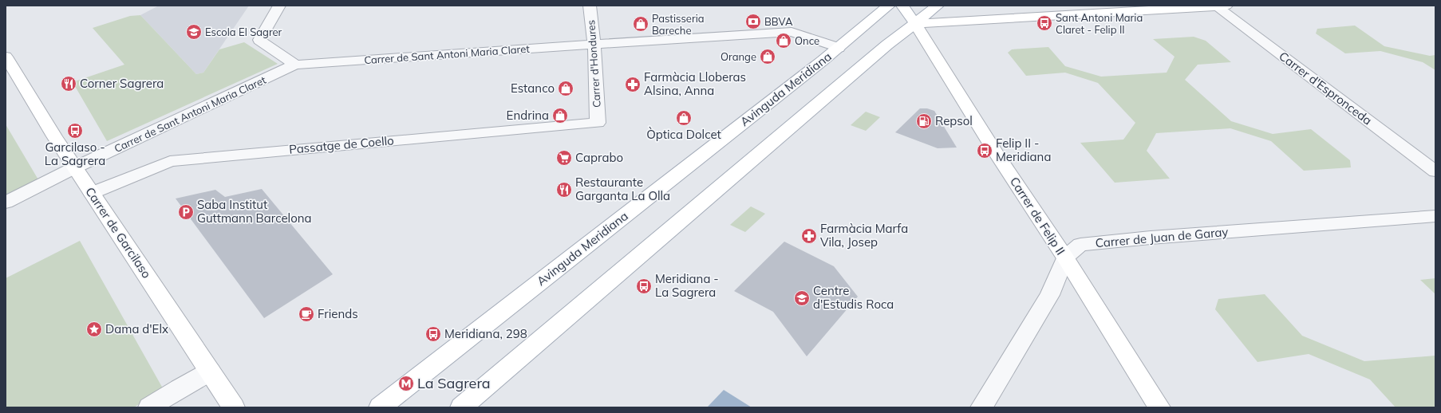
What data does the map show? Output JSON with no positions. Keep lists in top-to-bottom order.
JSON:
{
  "streets": {
    "main road": ["Avinguda Meridiana", "Carrer de Felip II", "Carrer de Garcilaso"],
    "street": [
      "Carrer de Sant Antoni Maria Claret",
      "Carrer d'Hondures",
      "Carrer d'Espronceda",
      "Passatge de Coello",
      "Carrer de Juan de Garay"
    ]
  },
  "crossings": [
    ["Carrer de Sant Antoni Maria Claret", "Carrer d'Hondures"],
    ["Carrer de Sant Antoni Maria Claret", "Avinguda Meridiana"],
    ["Carrer de Sant Antoni Maria Claret", "Carrer de Garcilaso"],
    ["Carrer d'Hondures", "Passatge de Coello"],
    ["Passatge de Coello", "Carrer de Garcilaso"],
    ["Carrer de Felip II", "Carrer de Juan de Garay"]
  ],
  "places": {
    "bank": ["BBVA"],
    "bus stop": [
      "Sant Antoni Maria Claret - Felip II",
      "Garcilaso - La Sagrera",
      "Felip II - Meridiana",
      "Meridiana - La Sagrera",
      "Meridiana, 298"
    ],
    "shop": [
      "Pastisseria Bareche",
      "Once",
      "Orange",
      "Estanco",
      "Endrina",
      "Òptica Dolcet"
    ],
    "school or university": ["Escola El Sagrer", "Centre d'Estudis Roca"],
    "restaurant": ["Corner Sagrera", "Restaurante Garganta La Olla"],
    "pharmacy": ["Farmàcia Lloberas Alsina, Anna", "Farmàcia Marfa Vila, Josep"],
    "fuel station": ["Repsol"],
    "supermarket": ["Caprabo"],
    "parking": ["Saba Institut Guttmann Barcelona"],
    "cafe": ["Friends"],
    "place": ["Dama d'Elx"],
    "metro station": ["La Sagrera"]
  }
}
